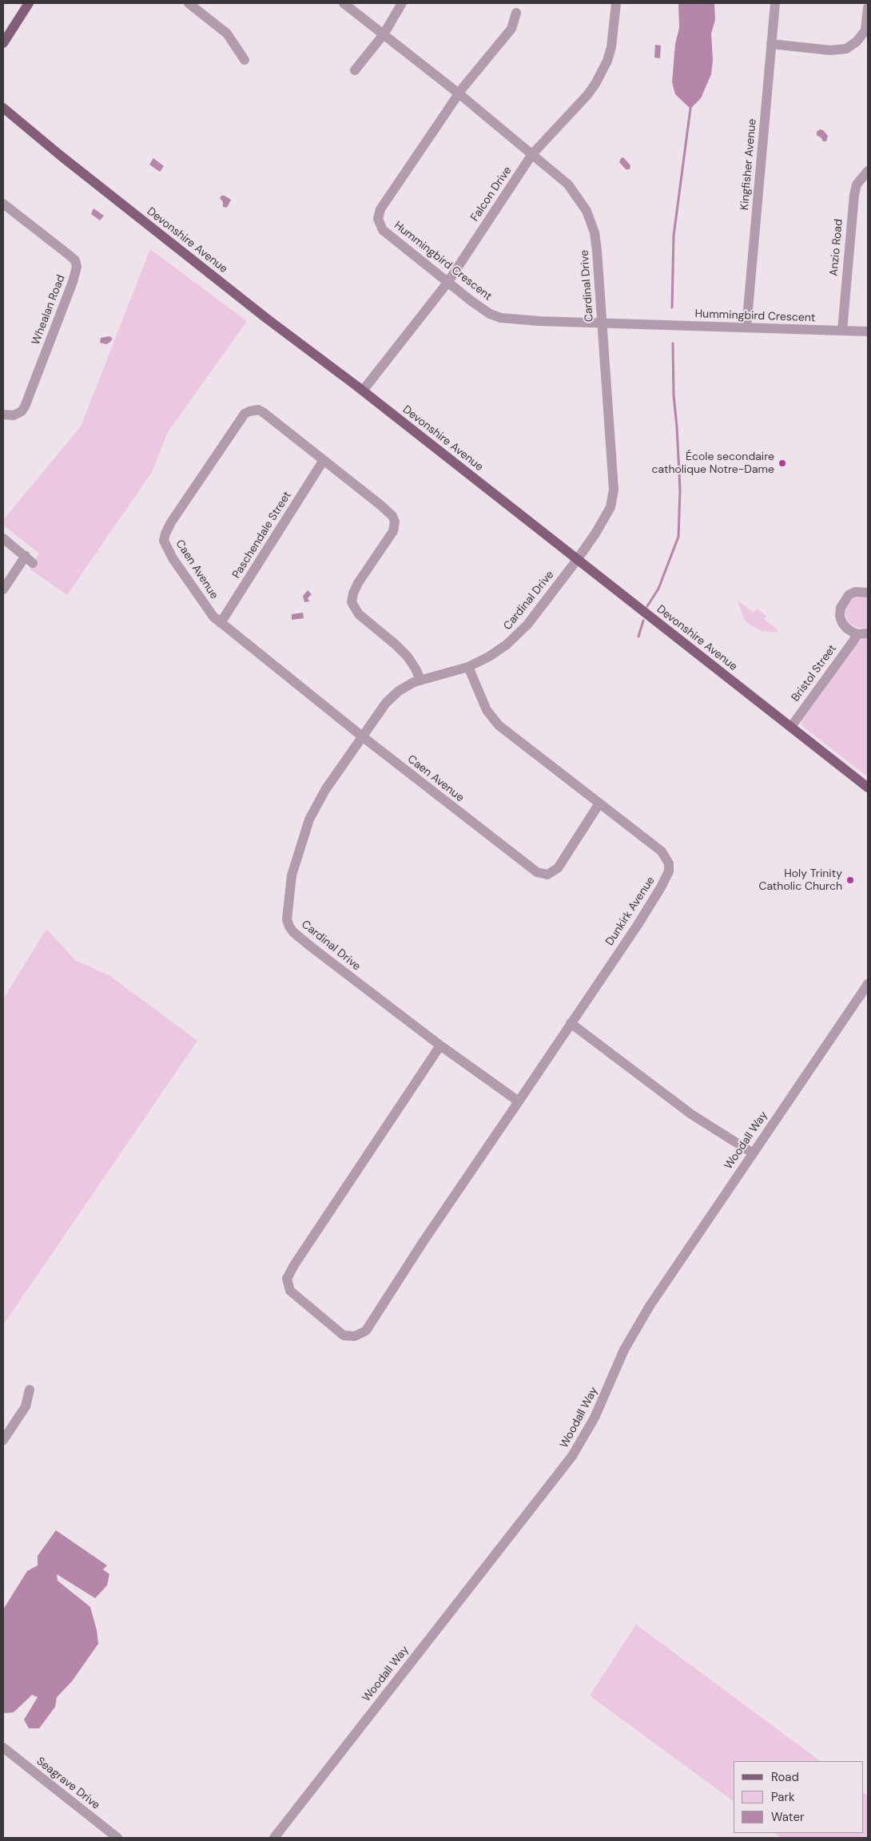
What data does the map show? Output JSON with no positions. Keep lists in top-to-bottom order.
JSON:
{
  "streets": {
    "main road": ["Devonshire Avenue"],
    "street": [
      "Kingfisher Avenue",
      "Falcon Drive",
      "Anzio Road",
      "Hummingbird Crescent",
      "Cardinal Drive",
      "Whealan Road",
      "Paschendale Street",
      "Caen Avenue",
      "Bristol Street",
      "Dunkirk Avenue",
      "Woodall Way",
      "Seagrave Drive"
    ]
  },
  "crossings": [
    ["Kingfisher Avenue", "Hummingbird Crescent"],
    ["Falcon Drive", "Devonshire Avenue"],
    ["Falcon Drive", "Hummingbird Crescent"],
    ["Falcon Drive", "Cardinal Drive"],
    ["Devonshire Avenue", "Cardinal Drive"],
    ["Devonshire Avenue", "Bristol Street"],
    ["Anzio Road", "Hummingbird Crescent"],
    ["Hummingbird Crescent", "Cardinal Drive"],
    ["Cardinal Drive", "Caen Avenue"],
    ["Cardinal Drive", "Dunkirk Avenue"],
    ["Paschendale Street", "Caen Avenue"],
    ["Caen Avenue", "Dunkirk Avenue"]
  ],
  "places": ["École secondaire catholique Notre-Dame", "Holy Trinity Catholic Church"],
  "legend": ["Road", "Park", "Water"]
}
